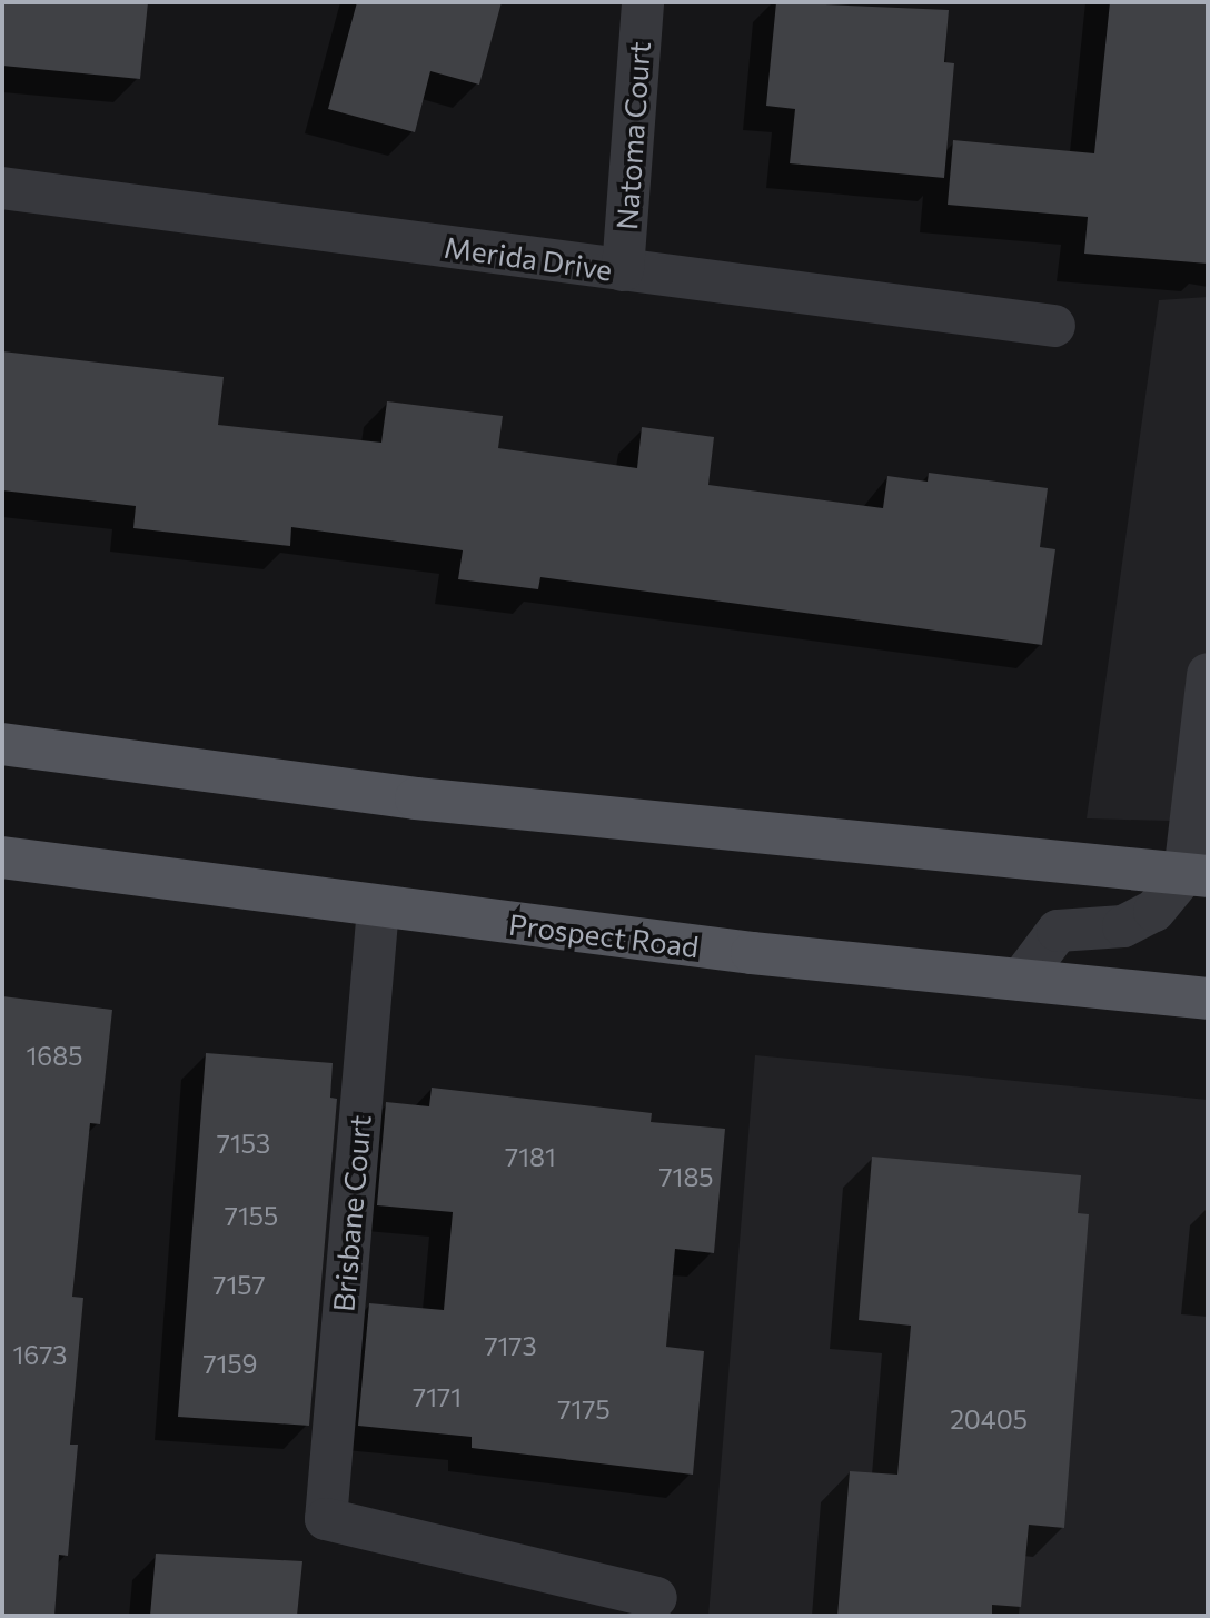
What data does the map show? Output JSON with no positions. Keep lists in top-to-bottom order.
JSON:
{
  "streets": {
    "main road": ["Prospect Road"],
    "street": ["Natoma Court", "Merida Drive", "Brisbane Court"]
  },
  "crossings": [
    ["Natoma Court", "Merida Drive"],
    ["Prospect Road", "Brisbane Court"]
  ],
  "house_numbers": [
    "1685",
    "7153",
    "7181",
    "7185",
    "7155",
    "7157",
    "7173",
    "1673",
    "7159",
    "7171",
    "7175",
    "20405"
  ]
}
